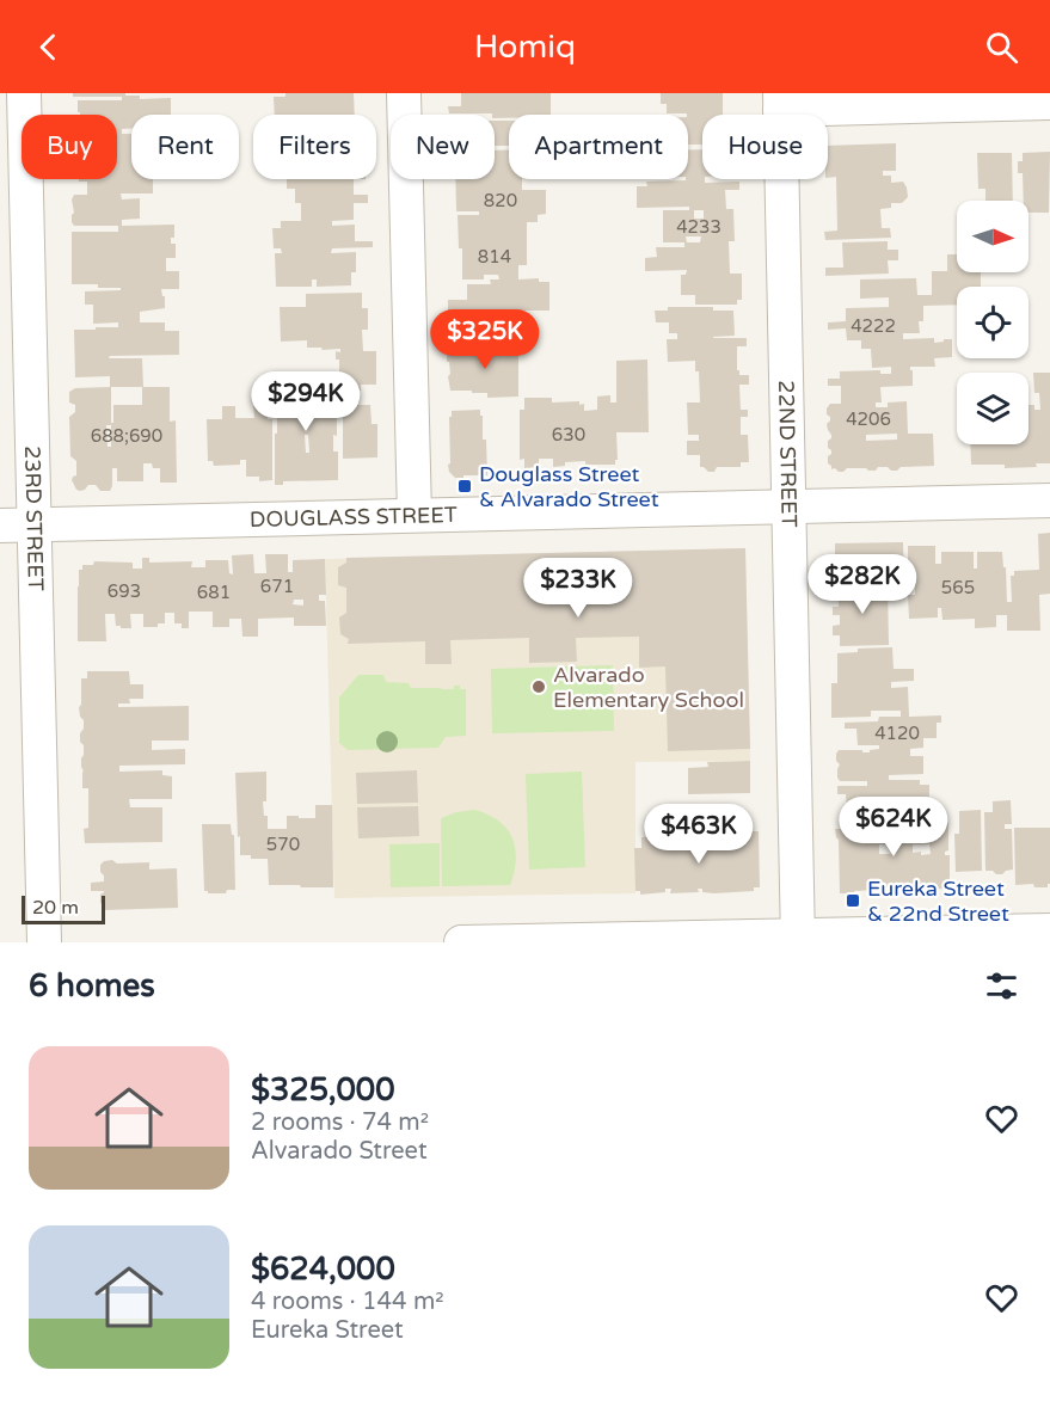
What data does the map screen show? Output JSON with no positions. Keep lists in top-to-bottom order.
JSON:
{
  "streets": {
    "street": ["22ND STREET", "DOUGLASS STREET", "23RD STREET"]
  },
  "crossings": [
    ["22ND STREET", "DOUGLASS STREET"],
    ["DOUGLASS STREET", "23RD STREET"]
  ],
  "places": {
    "transit": ["Douglass Street & Alvarado Street", "Eureka Street & 22nd Street"],
    "other": ["Alvarado Elementary School"]
  },
  "house_numbers": [
    "820",
    "4233",
    "814",
    "4222",
    "4206",
    "630",
    "688;690",
    "671",
    "565",
    "693",
    "681",
    "4120",
    "570"
  ],
  "scale_bar": "20 m",
  "north": "right",
  "page": {
    "header": "Homiq",
    "chip": [
      "Buy",
      "Rent",
      "Filters",
      "New",
      "Apartment",
      "House"
    ],
    "price": [
      "$325K",
      "$294K",
      "$282K",
      "$233K",
      "$624K",
      "$463K"
    ],
    "scale": "20 m",
    "heading": "6 homes",
    "list": [
      {
        "name": "$325,000",
        "note": "2 rooms · 74 m² · Alvarado Street"
      },
      {
        "name": "$624,000",
        "note": "4 rooms · 144 m² · Eureka Street"
      }
    ]
  }
}
